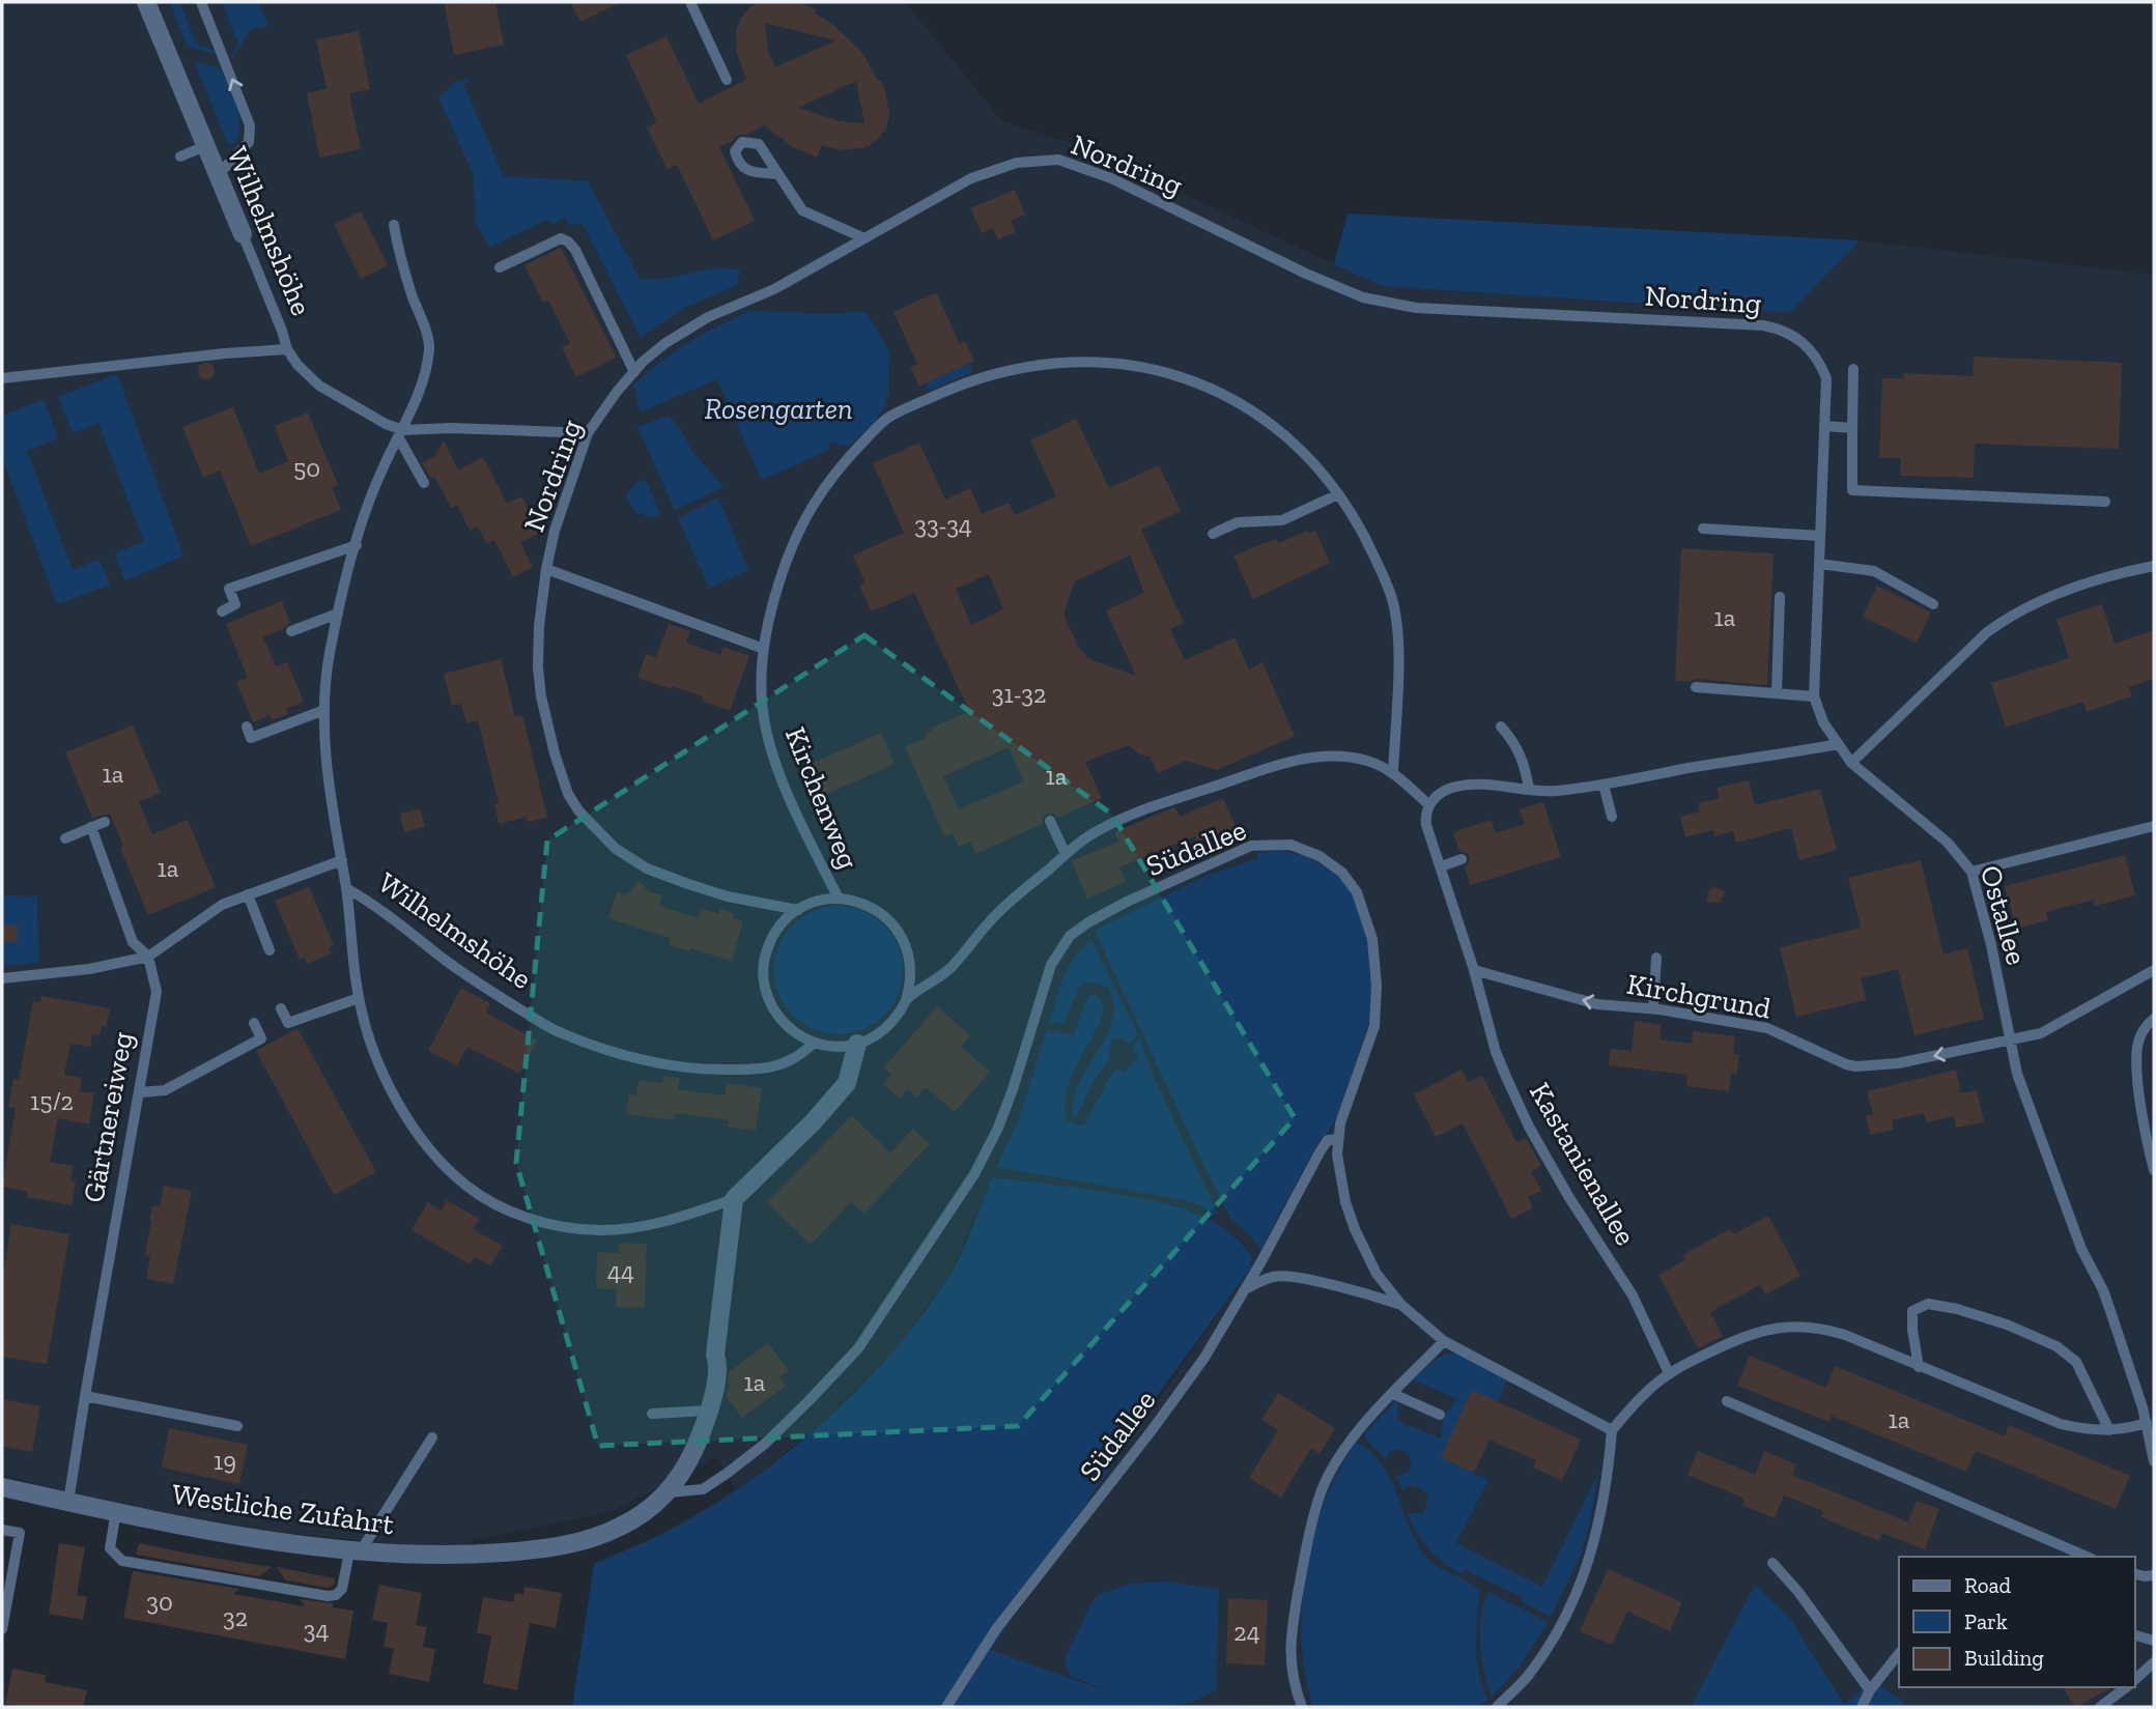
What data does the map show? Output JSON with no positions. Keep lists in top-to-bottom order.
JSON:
{
  "streets": {
    "street": ["Wilhelmshöhe", "Westliche Zufahrt"],
    "lane": [
      "Nordring",
      "Kirchenweg",
      "Südallee",
      "Ostallee",
      "Kirchgrund",
      "Gärtnereiweg",
      "Kastanienallee"
    ]
  },
  "crossings": [
    ["Nordring", "Wilhelmshöhe"],
    ["Nordring", "Kirchenweg"],
    ["Nordring", "Ostallee"],
    ["Wilhelmshöhe", "Kirchenweg"],
    ["Südallee", "Westliche Zufahrt"],
    ["Ostallee", "Kirchgrund"],
    ["Kirchgrund", "Kastanienallee"],
    ["Gärtnereiweg", "Westliche Zufahrt"]
  ],
  "one_way": ["Kirchgrund"],
  "parks": ["Rosengarten"],
  "house_numbers": [
    "50",
    "33-34",
    "1a",
    "31-32",
    "1a",
    "1a",
    "1a",
    "15/2",
    "44",
    "1a",
    "1a",
    "19",
    "30",
    "32",
    "34",
    "24"
  ],
  "legend": ["Road", "Park", "Building"]
}
